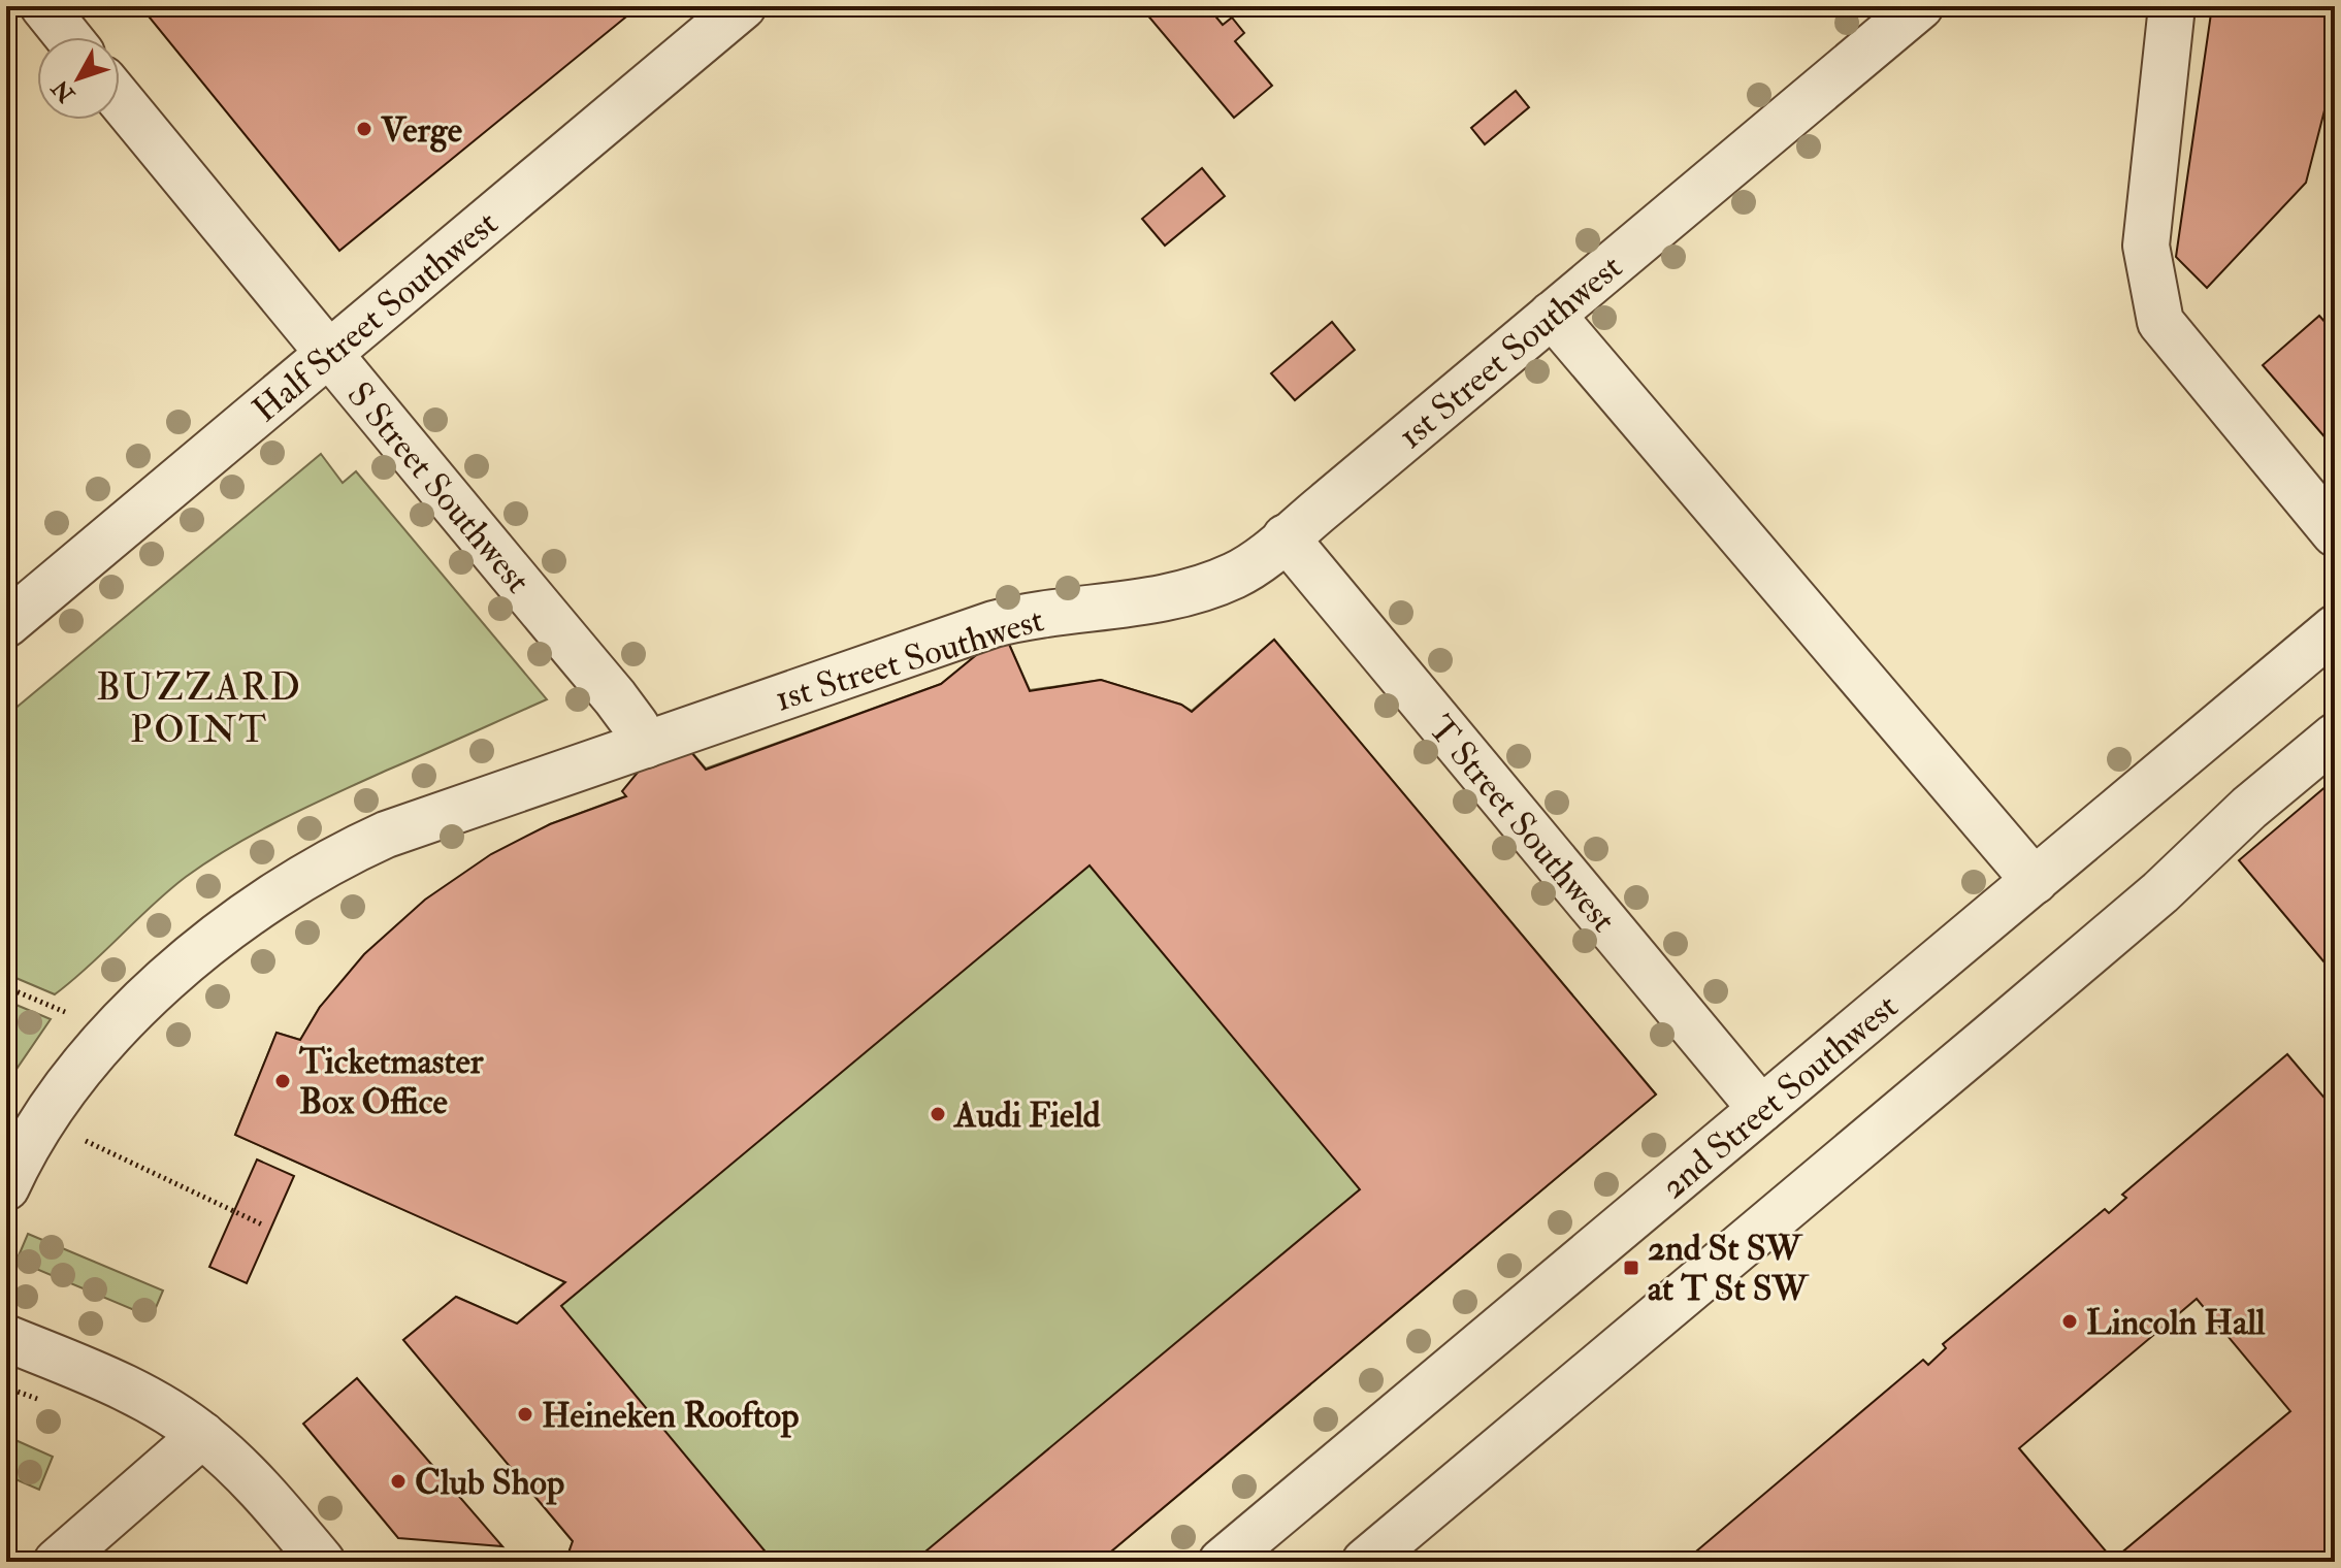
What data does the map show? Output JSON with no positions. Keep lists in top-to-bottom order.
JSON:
{
  "streets": {
    "street": [
      "Half Street Southwest",
      "1st Street Southwest",
      "S Street Southwest",
      "T Street Southwest",
      "2nd Street Southwest"
    ]
  },
  "crossings": [
    ["Half Street Southwest", "S Street Southwest"],
    ["1st Street Southwest", "S Street Southwest"],
    ["1st Street Southwest", "T Street Southwest"],
    ["T Street Southwest", "2nd Street Southwest"]
  ],
  "districts": ["BUZZARD POINT"],
  "places": {
    "other": [
      "Verge",
      "Ticketmaster Box Office",
      "Audi Field",
      "Lincoln Hall",
      "Heineken Rooftop",
      "Club Shop"
    ],
    "transit": ["2nd St SW at T St SW"]
  },
  "north": "bottom left"
}
